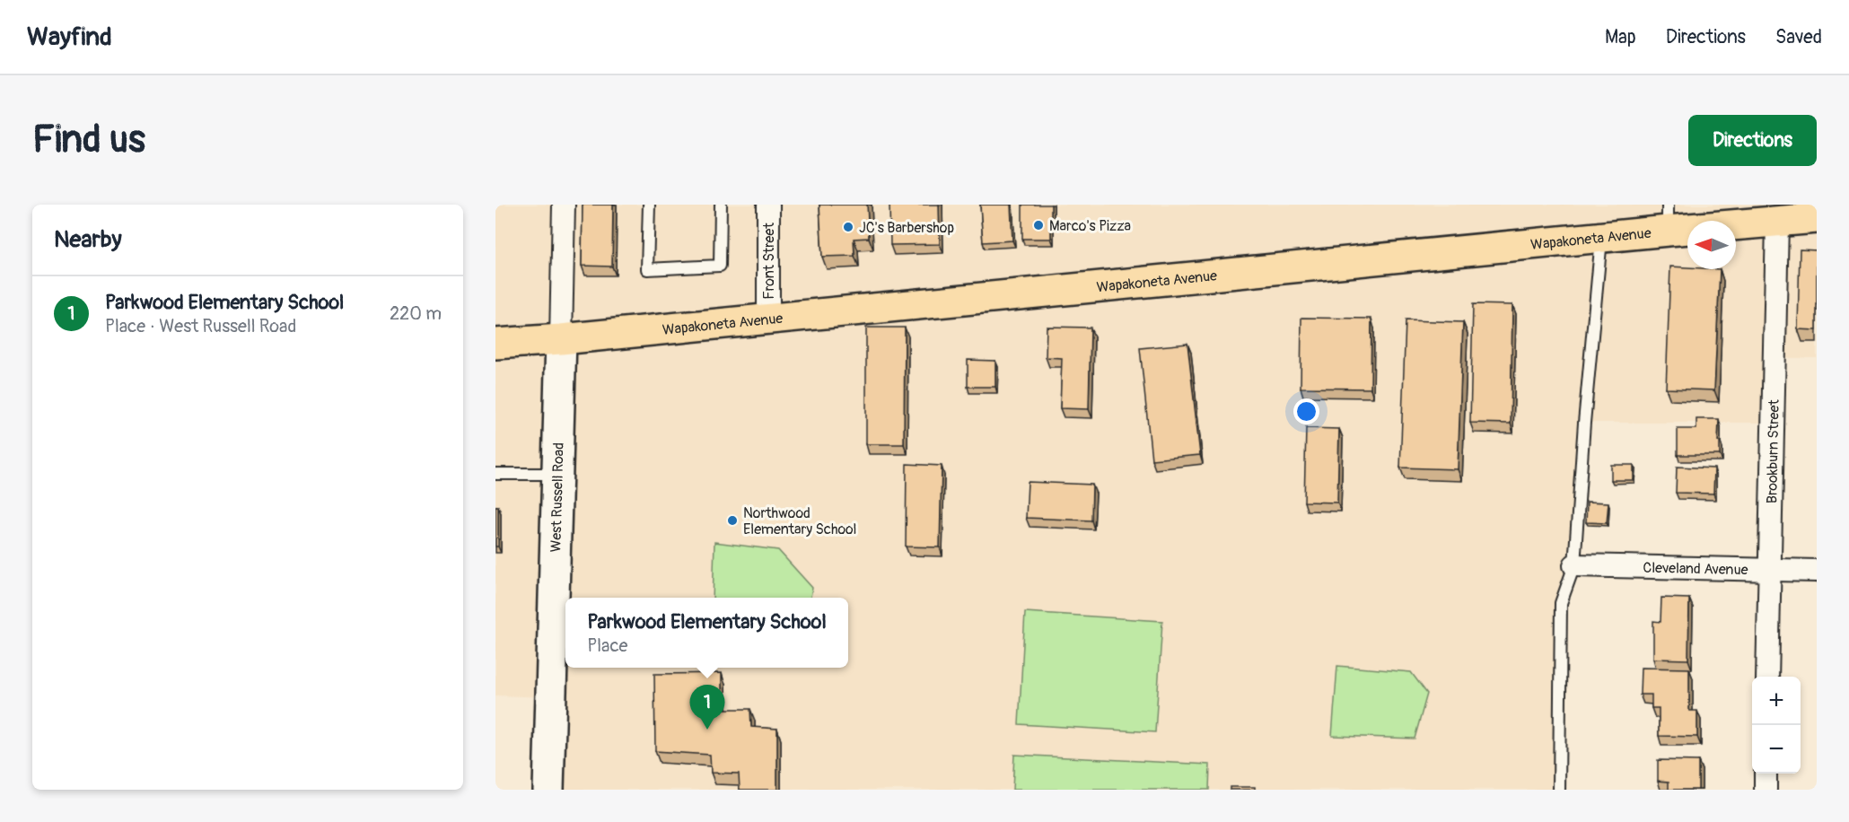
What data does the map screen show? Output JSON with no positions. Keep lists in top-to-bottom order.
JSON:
{
  "streets": {
    "main road": ["Wapakoneta Avenue", "West Russell Road"],
    "street": ["Front Street", "Brookburn Street", "Cleveland Avenue"]
  },
  "crossings": [
    ["Wapakoneta Avenue", "Front Street"],
    ["Wapakoneta Avenue", "Brookburn Street"],
    ["Wapakoneta Avenue", "West Russell Road"],
    ["Brookburn Street", "Cleveland Avenue"]
  ],
  "places": ["Marco's Pizza", "JC's Barbershop", "Northwood Elementary School"],
  "north": "left",
  "page": {
    "header": "Wayfind",
    "nav": ["Map", "Directions", "Saved"],
    "buttons": "Directions",
    "title": "Find us",
    "heading": "Nearby",
    "list": [
      {
        "mark": "1",
        "name": "Parkwood Elementary School",
        "note": "Place · West Russell Road",
        "value": "220 m"
      }
    ],
    "popup": ["Parkwood Elementary School", "Place"],
    "map_buttons": ["+", "−"],
    "pins": "1"
  }
}
